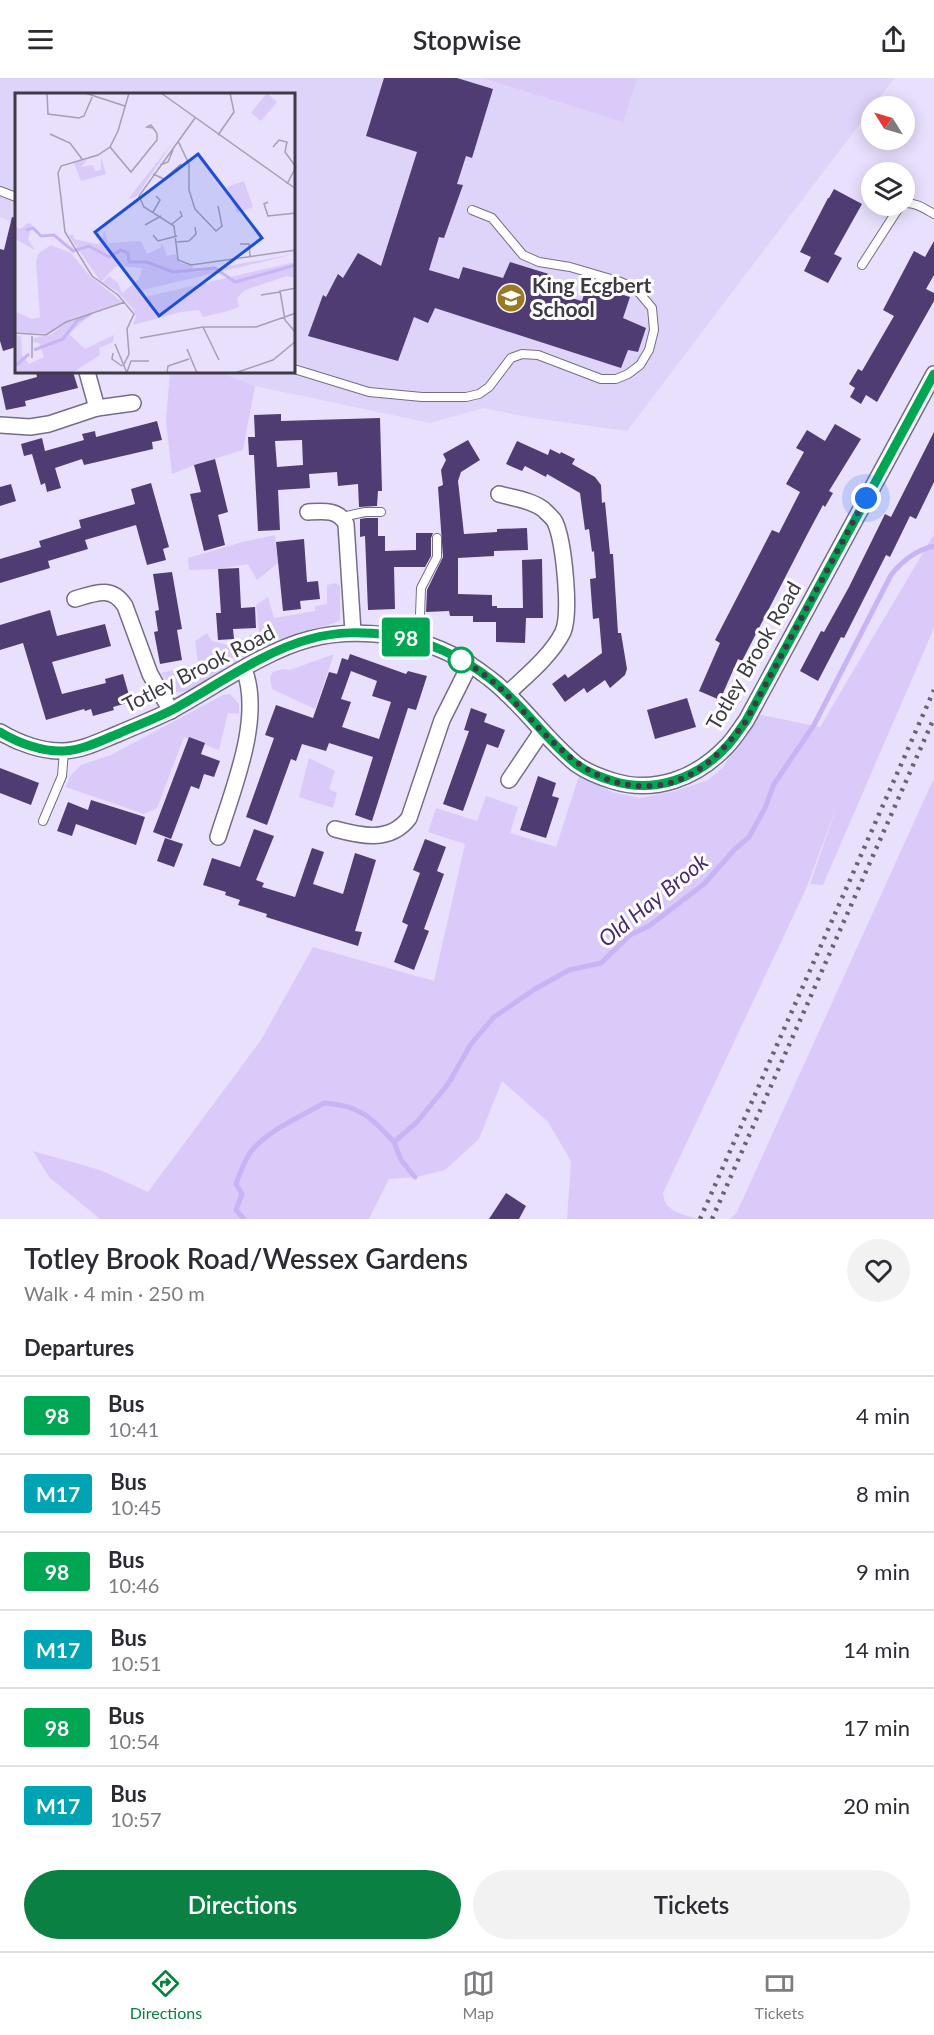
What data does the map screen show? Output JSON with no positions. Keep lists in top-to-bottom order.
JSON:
{
  "streets": {
    "street": ["Totley Brook Road"]
  },
  "water": ["Old Hay Brook"],
  "places": {
    "school or university": ["King Ecgbert School"]
  },
  "lines": ["bus line 98"],
  "north": "top left",
  "page": {
    "header": "Stopwise",
    "on_map": "98",
    "heading": [
      ["Totley Brook Road/Wessex Gardens", "Walk · 4 min · 250 m"],
      "Departures"
    ],
    "list": [
      {
        "mark": "98",
        "name": "Bus",
        "note": "10:41",
        "value": "4 min"
      },
      {
        "mark": "M17",
        "name": "Bus",
        "note": "10:45",
        "value": "8 min"
      },
      {
        "mark": "98",
        "name": "Bus",
        "note": "10:46",
        "value": "9 min"
      },
      {
        "mark": "M17",
        "name": "Bus",
        "note": "10:51",
        "value": "14 min"
      },
      {
        "mark": "98",
        "name": "Bus",
        "note": "10:54",
        "value": "17 min"
      },
      {
        "mark": "M17",
        "name": "Bus",
        "note": "10:57",
        "value": "20 min"
      }
    ],
    "buttons": ["Directions", "Tickets"],
    "tabs": ["Directions", "Map", "Tickets"]
  }
}
